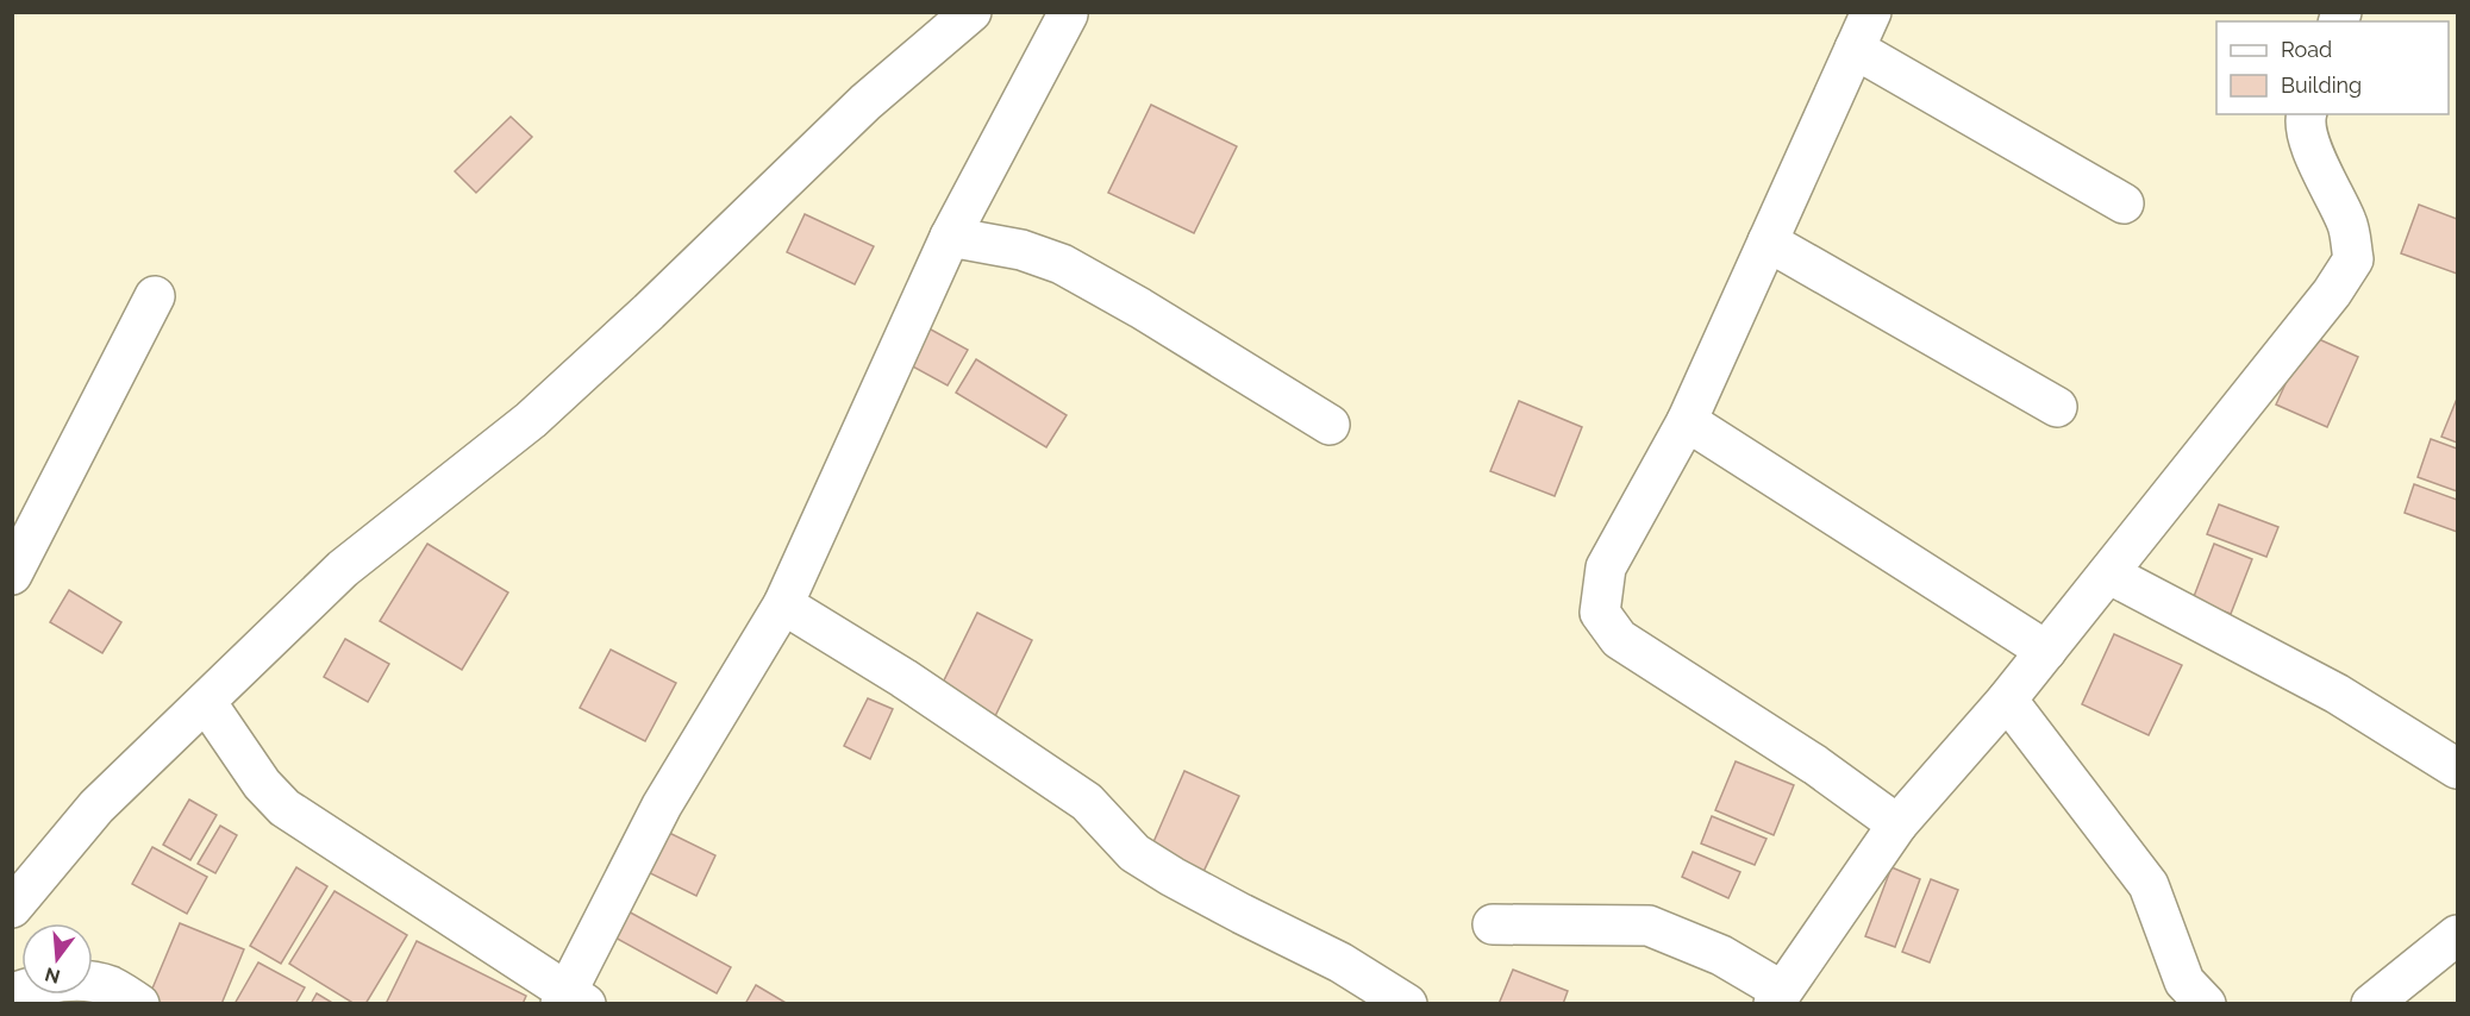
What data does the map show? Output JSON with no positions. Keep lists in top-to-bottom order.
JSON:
{
  "legend": ["Road", "Building"],
  "north": "bottom"
}
